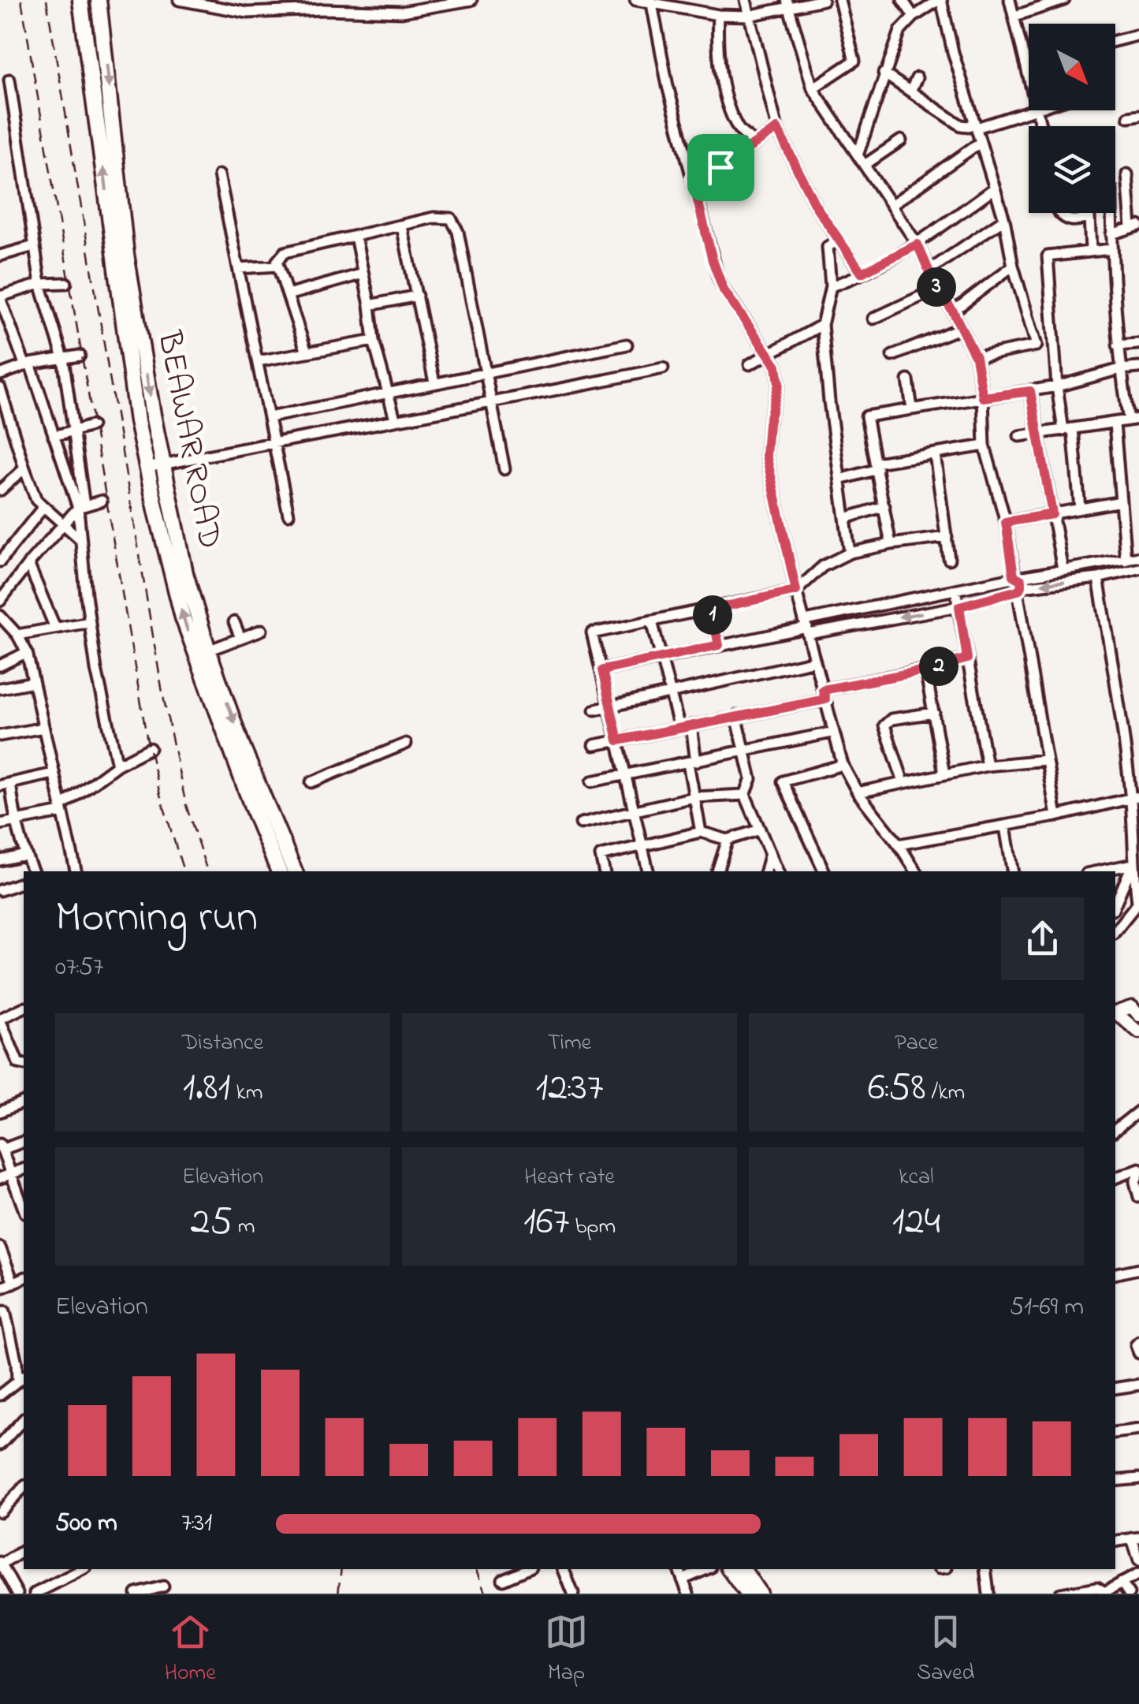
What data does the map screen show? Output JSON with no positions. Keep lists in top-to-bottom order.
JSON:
{
  "streets": {
    "main road": ["BEAWAR ROAD"]
  },
  "north": "bottom right",
  "page": {
    "pins": ["3", "1", "2"],
    "heading": ["Morning run", "07:57"],
    "stats": [
      ["Distance", "1.81 km"],
      ["Time", "12:37"],
      ["Pace", "6:58 /km"],
      ["Elevation", "25 m"],
      ["Heart rate", "167 bpm"],
      ["kcal", "124"]
    ],
    "chart": ["Elevation", "51–69 m"],
    "list": [
      {
        "name": "500 m",
        "note": "7:31"
      }
    ],
    "tabs": ["Home", "Map", "Saved"]
  }
}
